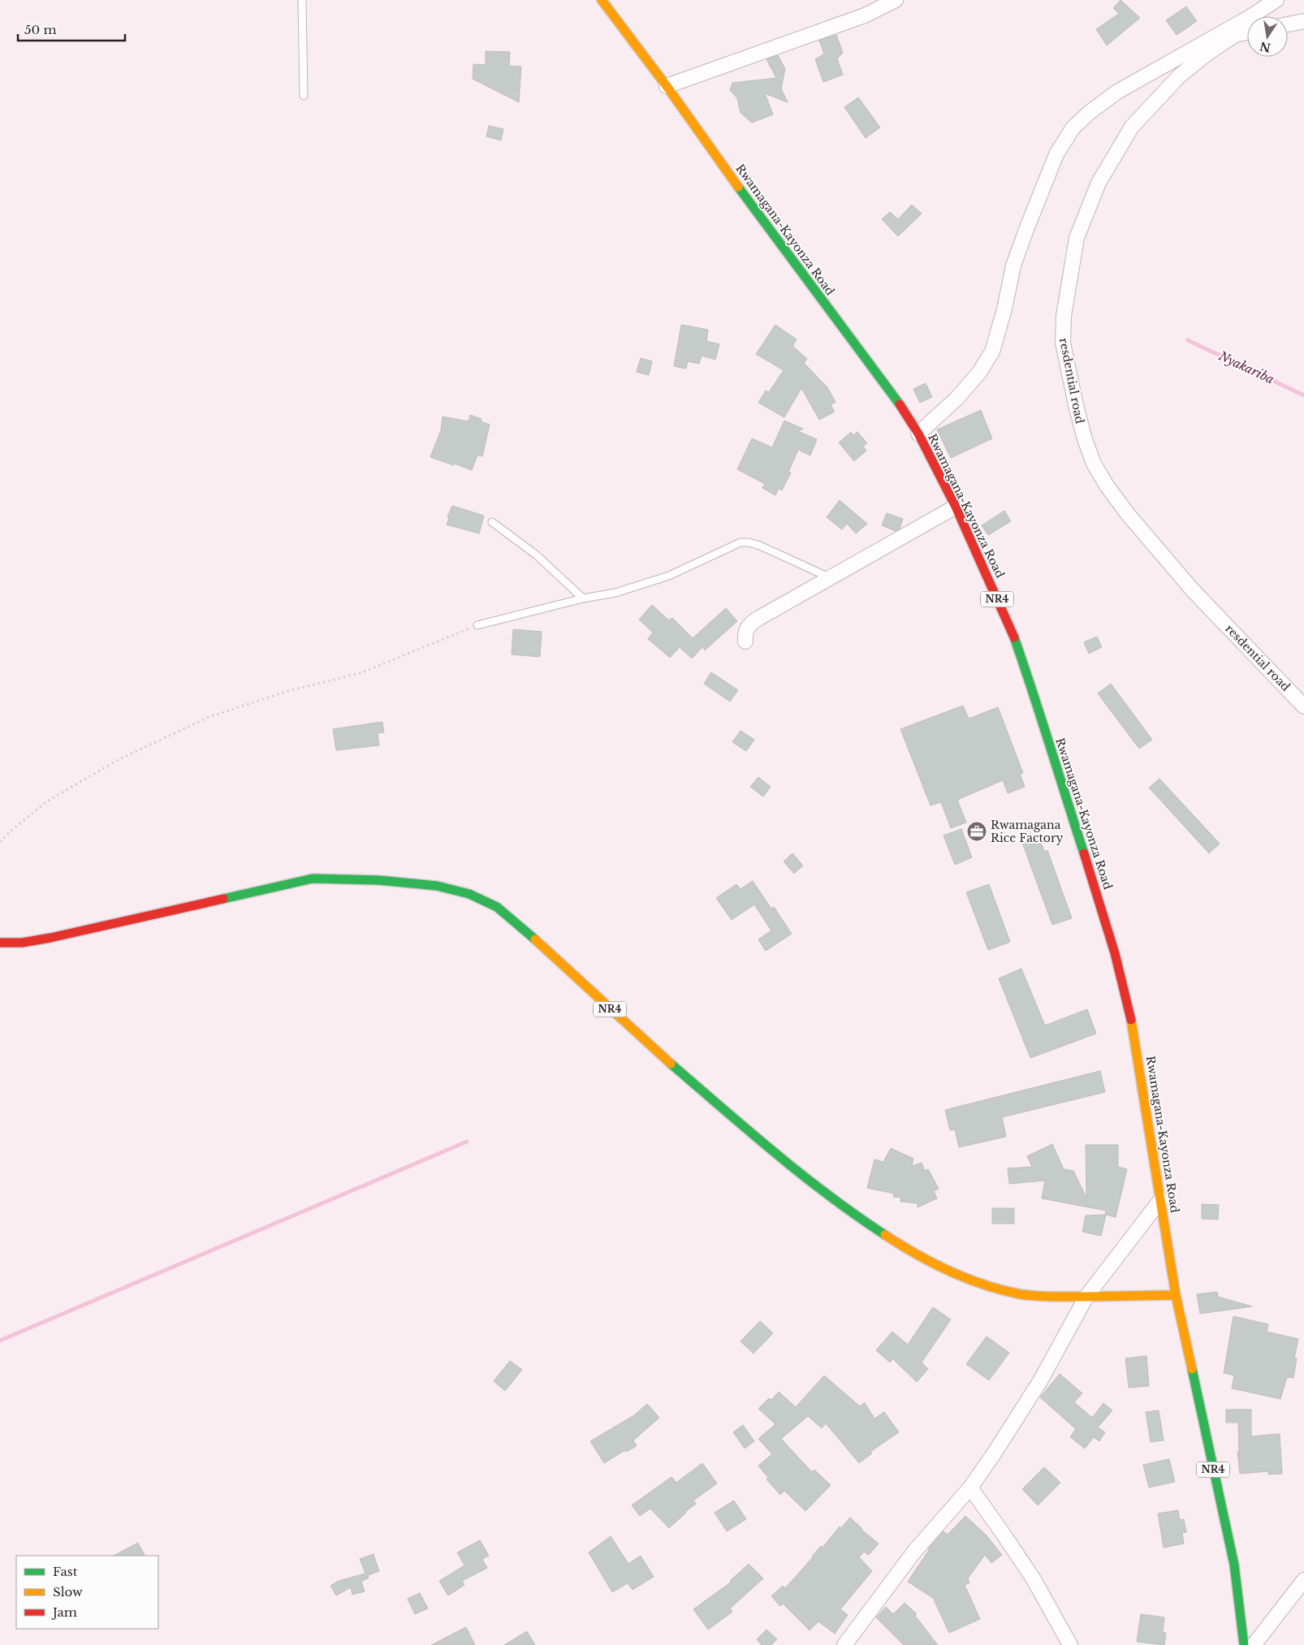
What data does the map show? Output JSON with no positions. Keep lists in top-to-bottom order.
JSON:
{
  "streets": {
    "highway": ["Rwamagana-Kayonza Road", "NR4"],
    "street": ["resdential road"]
  },
  "crossings": [
    ["Rwamagana-Kayonza Road", "NR4"]
  ],
  "water": ["Nyakariba"],
  "places": {
    "office": ["Rwamagana Rice Factory"]
  },
  "legend": ["Fast", "Slow", "Jam"],
  "scale_bar": "50 m",
  "north": "bottom"
}
